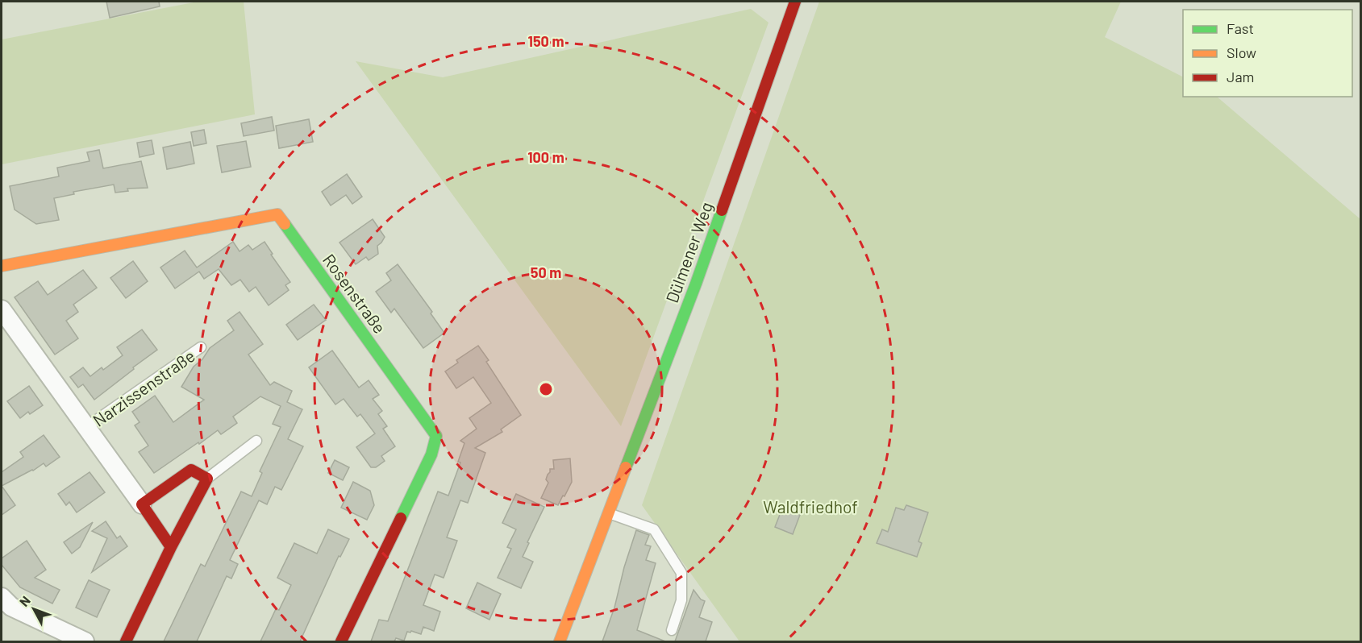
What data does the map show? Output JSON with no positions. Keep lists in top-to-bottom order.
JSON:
{
  "streets": {
    "street": ["Dülmener Weg", "Rosenstraße", "Narzissenstraße"]
  },
  "parks": ["Waldfriedhof"],
  "legend": ["Fast", "Slow", "Jam"],
  "north": "top left",
  "rings": ["150 m", "100 m", "50 m"]
}
